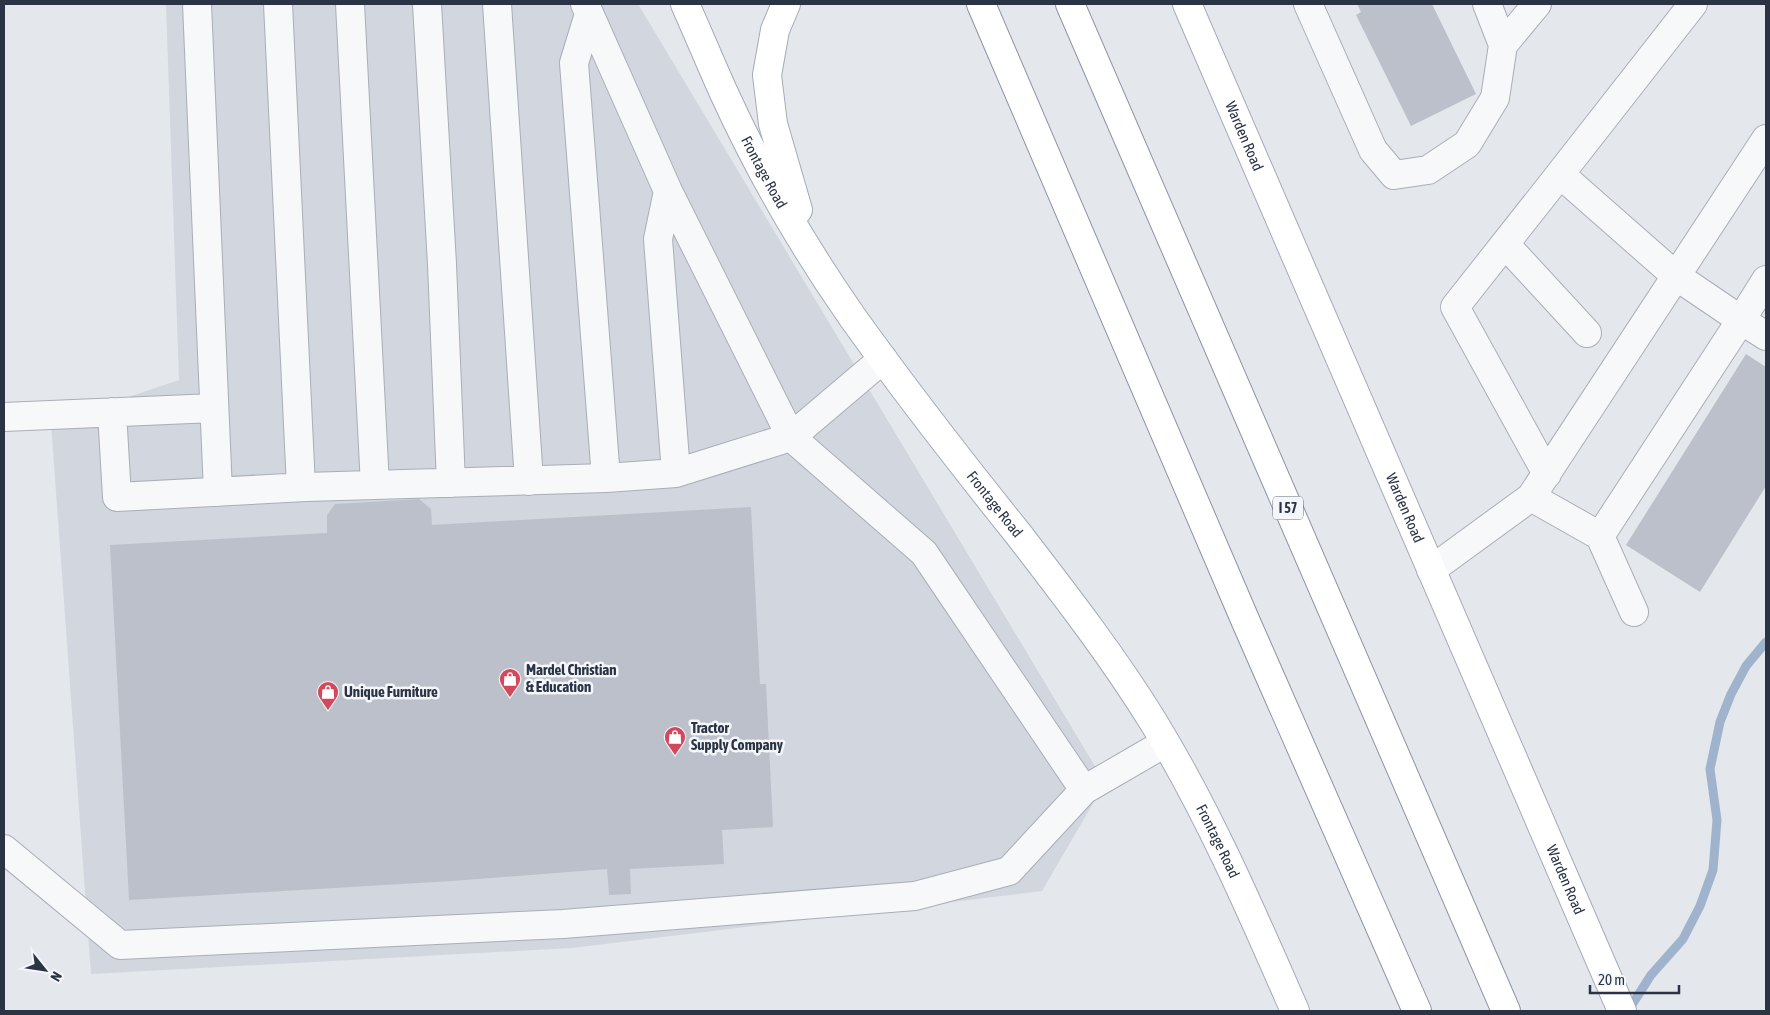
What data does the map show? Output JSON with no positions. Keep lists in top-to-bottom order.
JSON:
{
  "streets": {
    "main road": ["Warden Road", "Frontage Road", "I 57"]
  },
  "places": {
    "shop": ["Mardel Christian & Education", "Unique Furniture", "Tractor Supply Company"]
  },
  "scale_bar": "20 m",
  "north": "bottom right"
}
